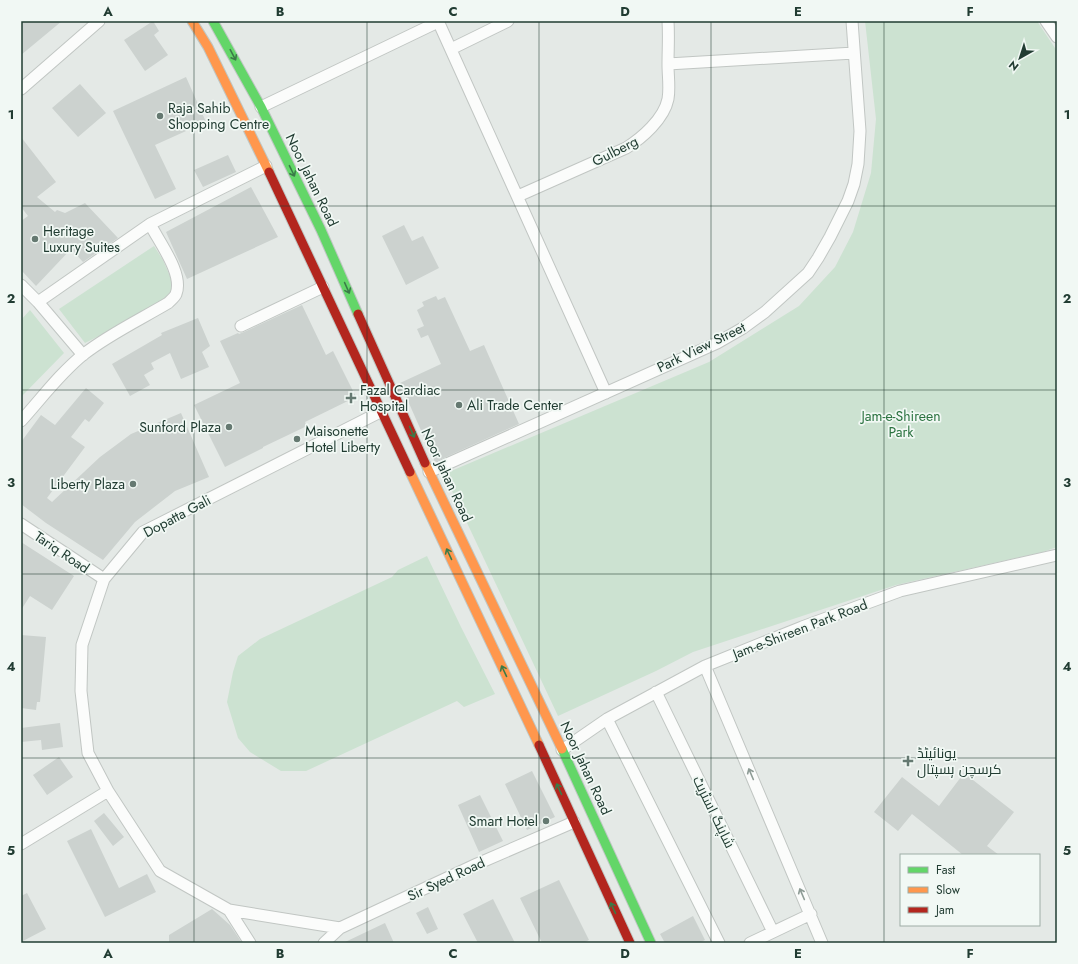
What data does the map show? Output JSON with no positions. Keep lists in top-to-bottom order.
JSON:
{
  "streets": {
    "street": [
      "Gulberg",
      "Noor Jahan Road",
      "Park View Street",
      "Dopatta Gali",
      "Tariq Road",
      "Jam-e-Shireen Park Road",
      "شاپنگ اسٹریٹ",
      "Sir Syed Road"
    ]
  },
  "crossings": [
    ["Noor Jahan Road", "Park View Street"],
    ["Noor Jahan Road", "Jam-e-Shireen Park Road"],
    ["Dopatta Gali", "Tariq Road"],
    ["Jam-e-Shireen Park Road", "شاپنگ اسٹریٹ"]
  ],
  "parks": ["Jam-e-Shireen Park"],
  "places": {
    "other": [
      "Raja Sahib Shopping Centre",
      "Heritage Luxury Suites",
      "Ali Trade Center",
      "Sunford Plaza",
      "Maisonette Hotel Liberty",
      "Liberty Plaza",
      "Smart Hotel"
    ],
    "health": ["Fazal Cardiac Hospital", "یونائیٹڈ کرسچن ہسپتال"]
  },
  "legend": ["Fast", "Slow", "Jam"],
  "north": "bottom left",
  "grid": {
    "columns": [
      "A",
      "B",
      "C",
      "D",
      "E",
      "F"
    ],
    "rows": [
      "1",
      "2",
      "3",
      "4",
      "5"
    ]
  }
}
